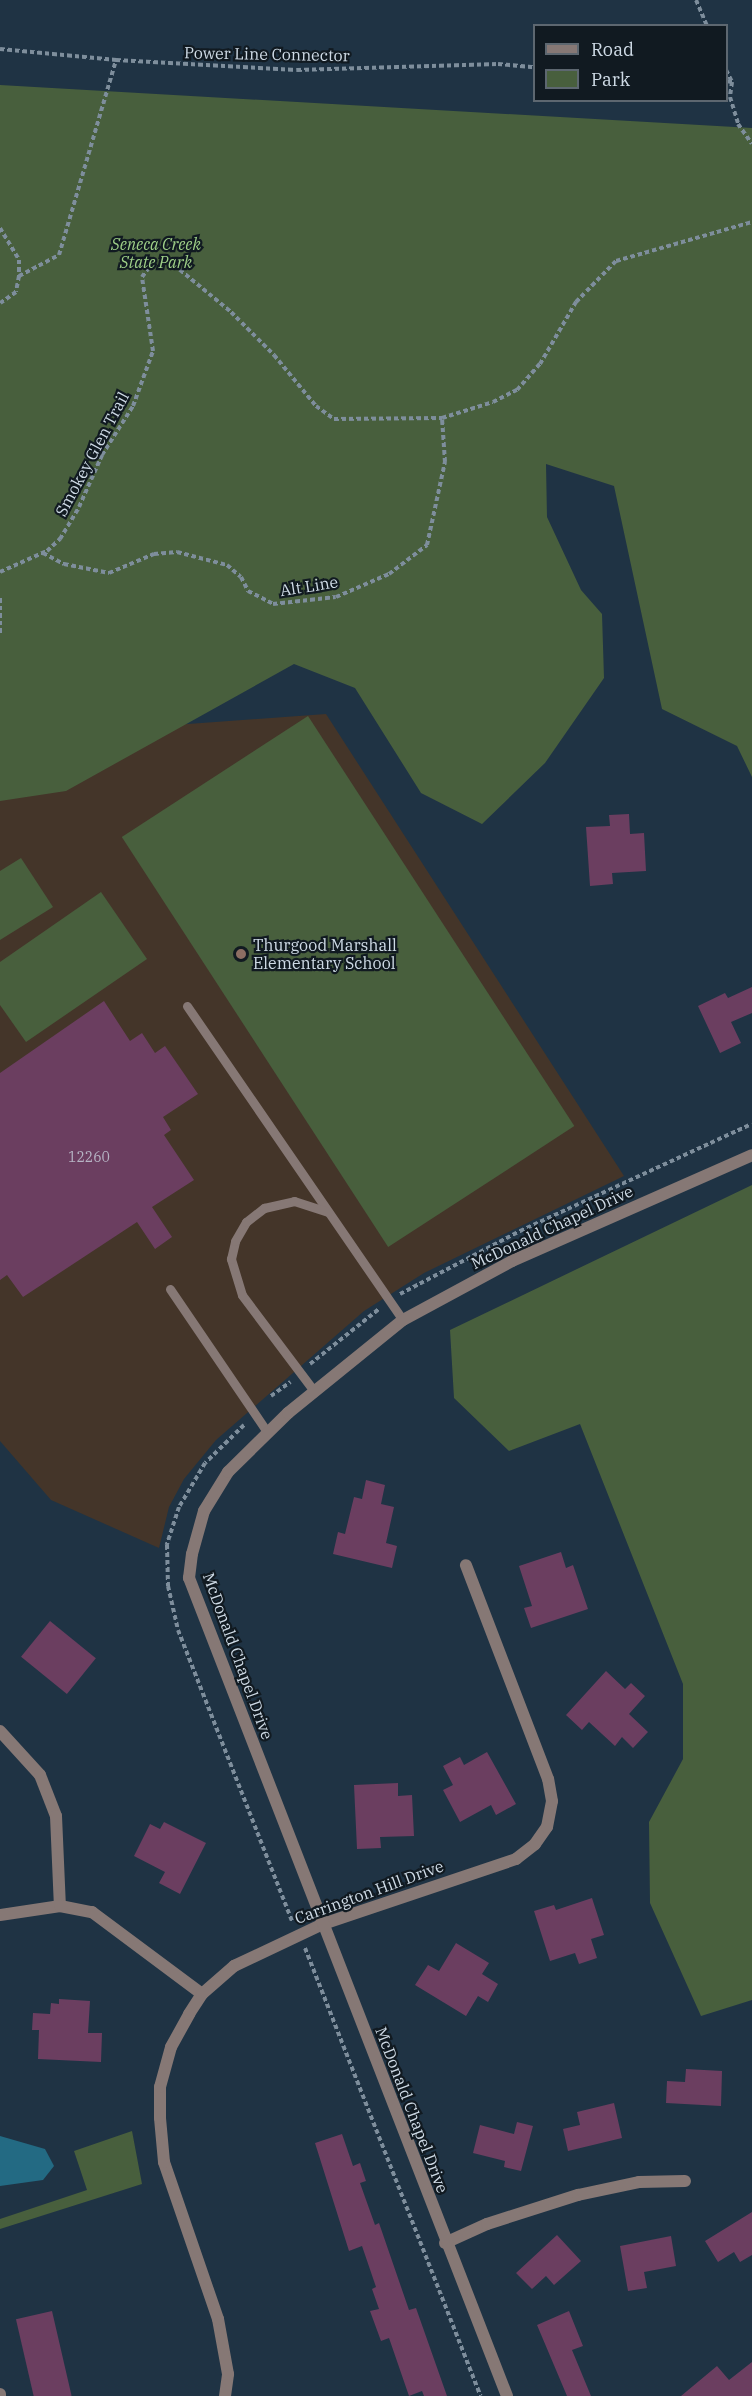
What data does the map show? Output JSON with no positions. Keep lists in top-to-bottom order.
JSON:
{
  "streets": {
    "street": ["McDonald Chapel Drive", "Carrington Hill Drive"],
    "path": ["Power Line Connector", "Smokey Glen Trail", "Alt Line"]
  },
  "crossings": [
    ["Smokey Glen Trail", "Alt Line"],
    ["McDonald Chapel Drive", "Carrington Hill Drive"]
  ],
  "parks": ["Seneca Creek State Park"],
  "places": ["Thurgood Marshall Elementary School"],
  "house_numbers": ["12260"],
  "legend": ["Road", "Park"]
}
